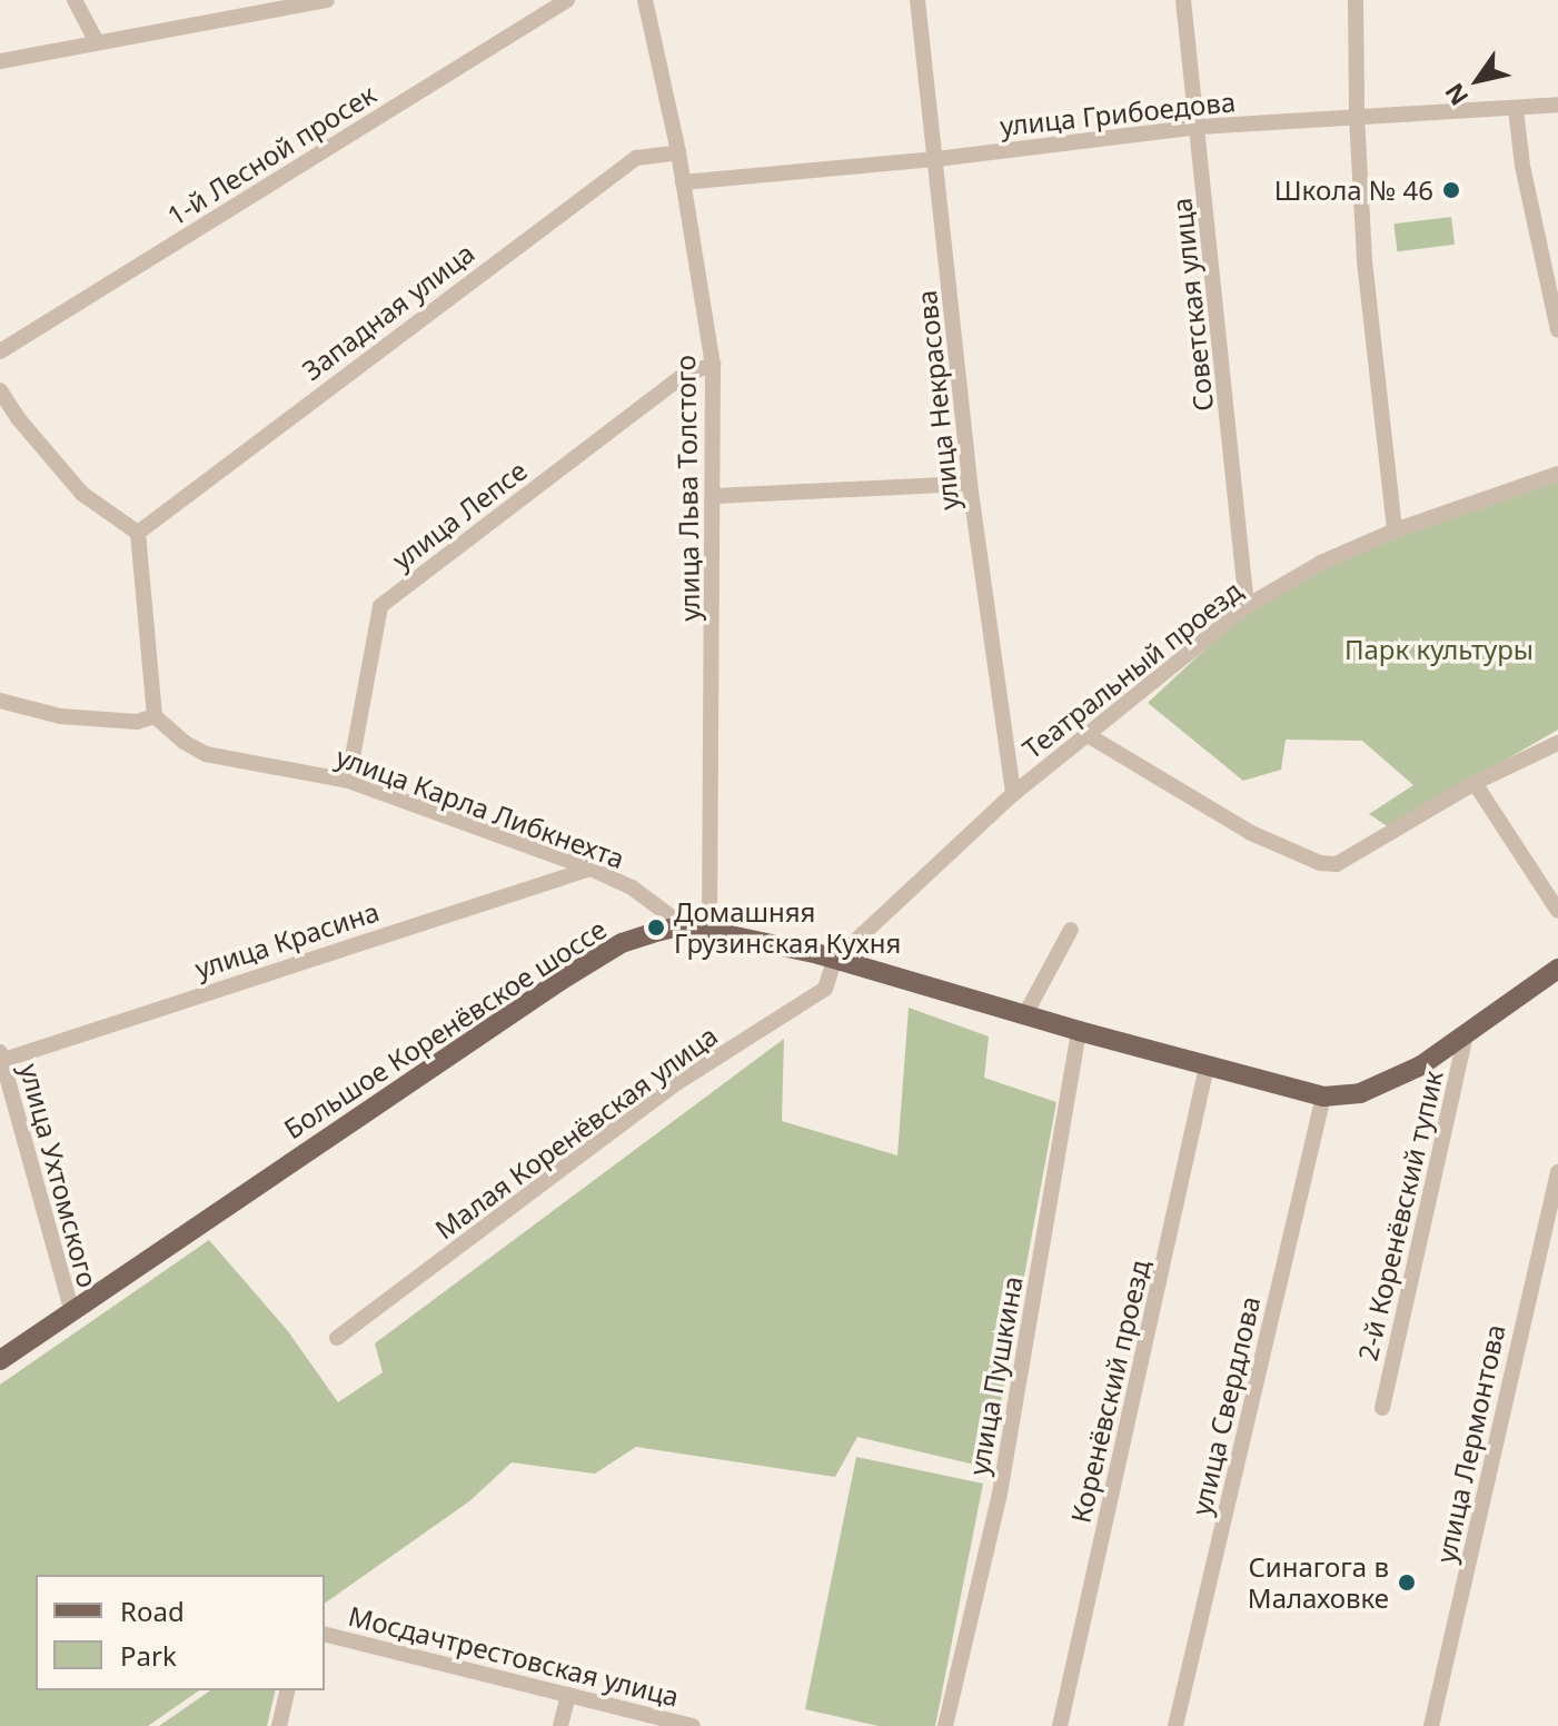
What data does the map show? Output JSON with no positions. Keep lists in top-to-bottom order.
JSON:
{
  "streets": {
    "main road": ["Большое Коренёвское шоссе"],
    "street": [
      "улица Грибоедова",
      "1-й Лесной просек",
      "Советская улица",
      "Западная улица",
      "улица Некрасова",
      "улица Льва Толстого",
      "улица Лепсе",
      "Театральный проезд",
      "улица Карла Либкнехта",
      "улица Красина",
      "Малая Коренёвская улица",
      "улица Ухтомского",
      "2-й Коренёвский тупик",
      "улица Пушкина",
      "Коренёвский проезд",
      "улица Свердлова",
      "улица Лермонтова",
      "Мосдачтрестовская улица"
    ]
  },
  "crossings": [
    ["улица Грибоедова", "Советская улица"],
    ["улица Грибоедова", "улица Некрасова"],
    ["улица Грибоедова", "улица Льва Толстого"],
    ["Советская улица", "Театральный проезд"],
    ["Западная улица", "улица Льва Толстого"],
    ["улица Некрасова", "Театральный проезд"],
    ["улица Льва Толстого", "улица Лепсе"],
    ["улица Льва Толстого", "Большое Коренёвское шоссе"],
    ["улица Лепсе", "улица Карла Либкнехта"],
    ["Театральный проезд", "Большое Коренёвское шоссе"],
    ["Театральный проезд", "Малая Коренёвская улица"],
    ["улица Карла Либкнехта", "улица Красина"],
    ["улица Карла Либкнехта", "Большое Коренёвское шоссе"],
    ["улица Красина", "улица Ухтомского"],
    ["Большое Коренёвское шоссе", "Малая Коренёвская улица"],
    ["Большое Коренёвское шоссе", "улица Ухтомского"],
    ["Большое Коренёвское шоссе", "2-й Коренёвский тупик"],
    ["Большое Коренёвское шоссе", "улица Пушкина"],
    ["Большое Коренёвское шоссе", "Коренёвский проезд"],
    ["Большое Коренёвское шоссе", "улица Свердлова"]
  ],
  "parks": ["Парк культуры"],
  "places": ["Школа № 46", "Домашняя Грузинская Кухня", "Синагога в Малаховке"],
  "legend": ["Road", "Park"],
  "north": "bottom left"
}
